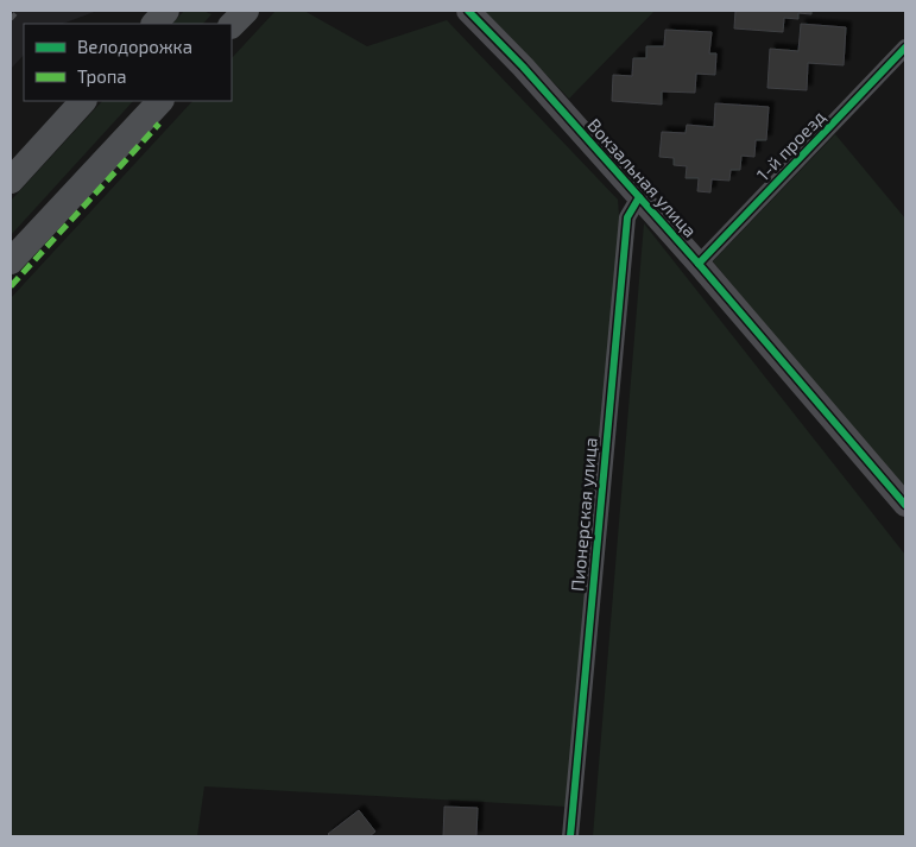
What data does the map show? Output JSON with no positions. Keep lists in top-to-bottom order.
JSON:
{
  "streets": {
    "street": ["1-й проезд", "Вокзальная улица", "Пионерская улица"]
  },
  "crossings": [
    ["1-й проезд", "Вокзальная улица"],
    ["Вокзальная улица", "Пионерская улица"]
  ],
  "legend": ["Велодорожка", "Тропа"]
}
